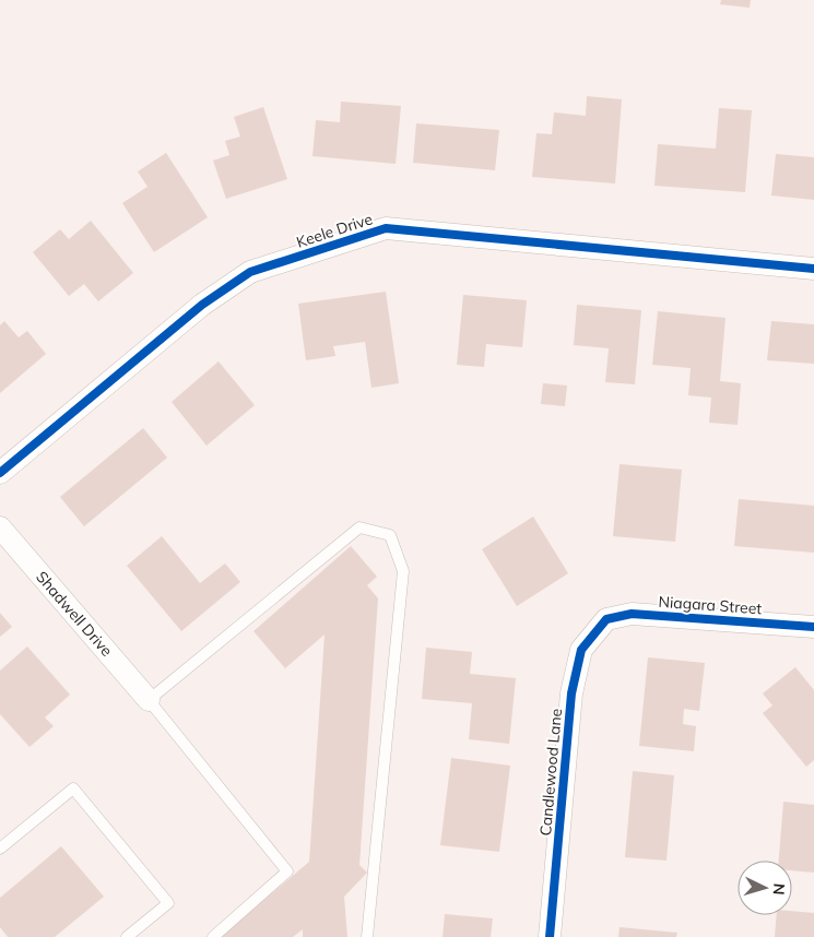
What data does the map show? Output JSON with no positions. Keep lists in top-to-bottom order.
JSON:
{
  "streets": {
    "street": [
      "Keele Drive",
      "Niagara Street",
      "Shadwell Drive",
      "Candlewood Lane"
    ]
  },
  "crossings": [
    ["Niagara Street", "Candlewood Lane"]
  ],
  "north": "right"
}
